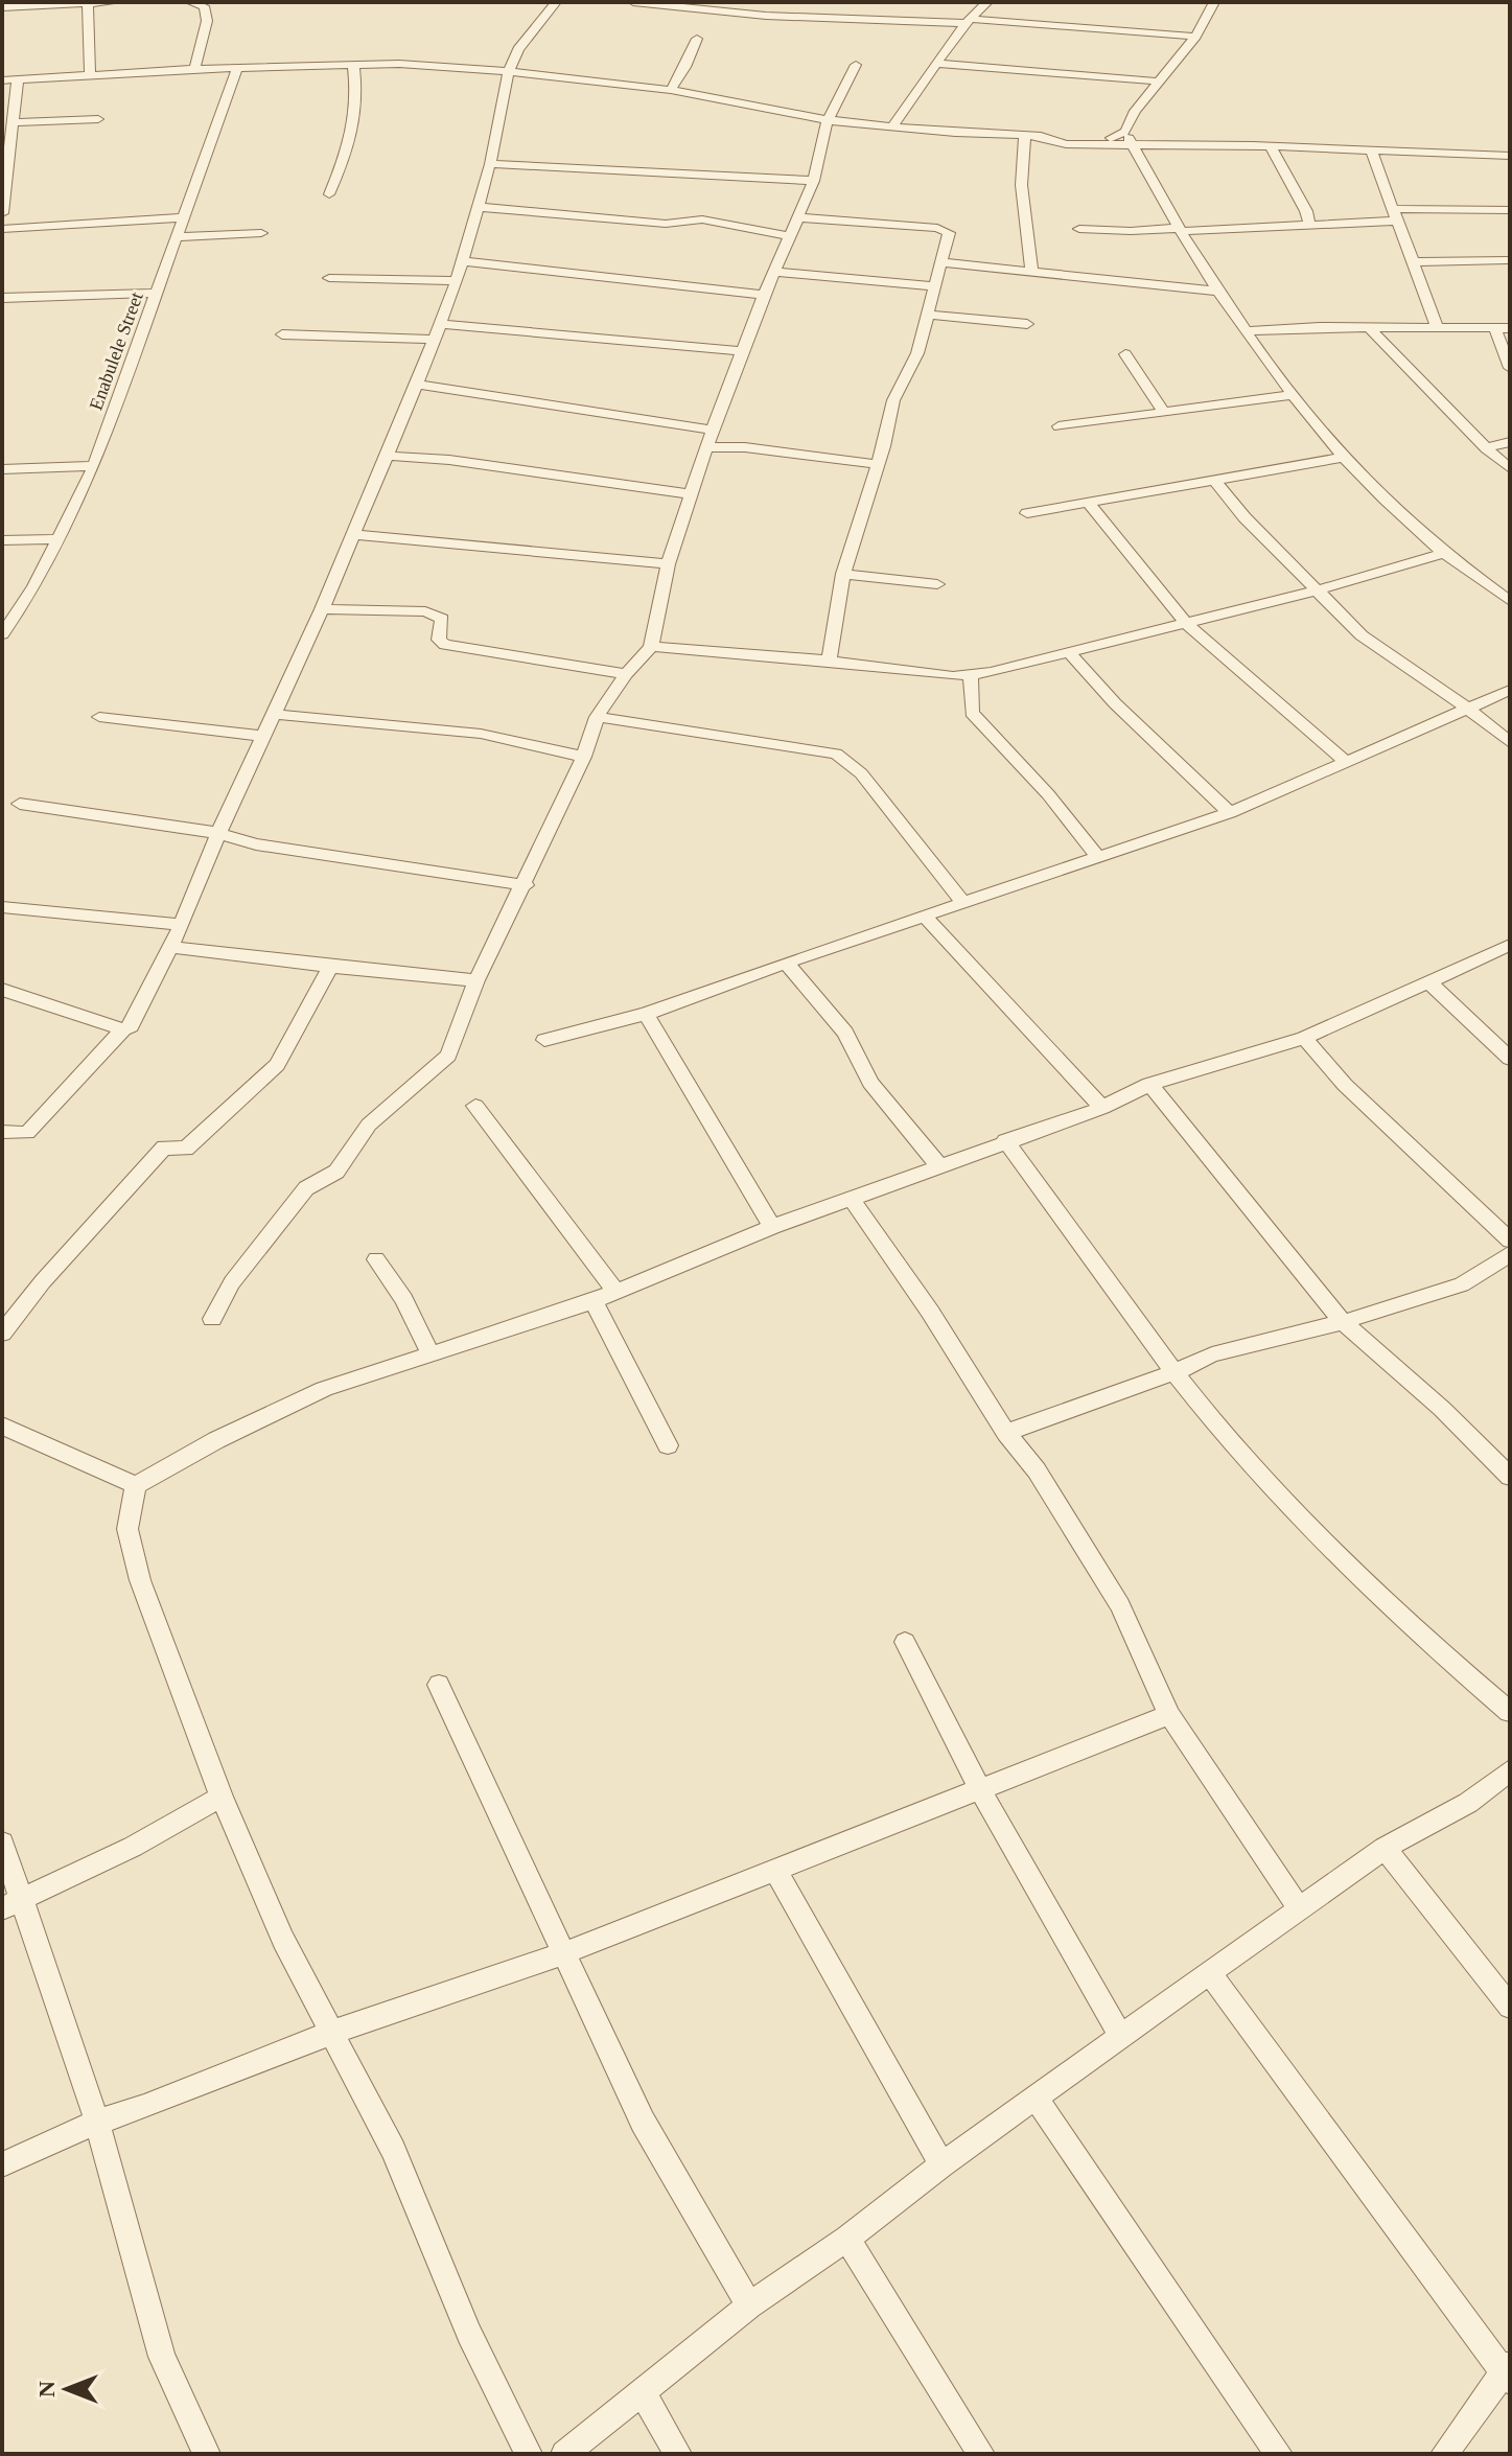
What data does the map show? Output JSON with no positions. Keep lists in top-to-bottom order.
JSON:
{
  "streets": {
    "street": ["Enabulele Street"]
  },
  "north": "left"
}
